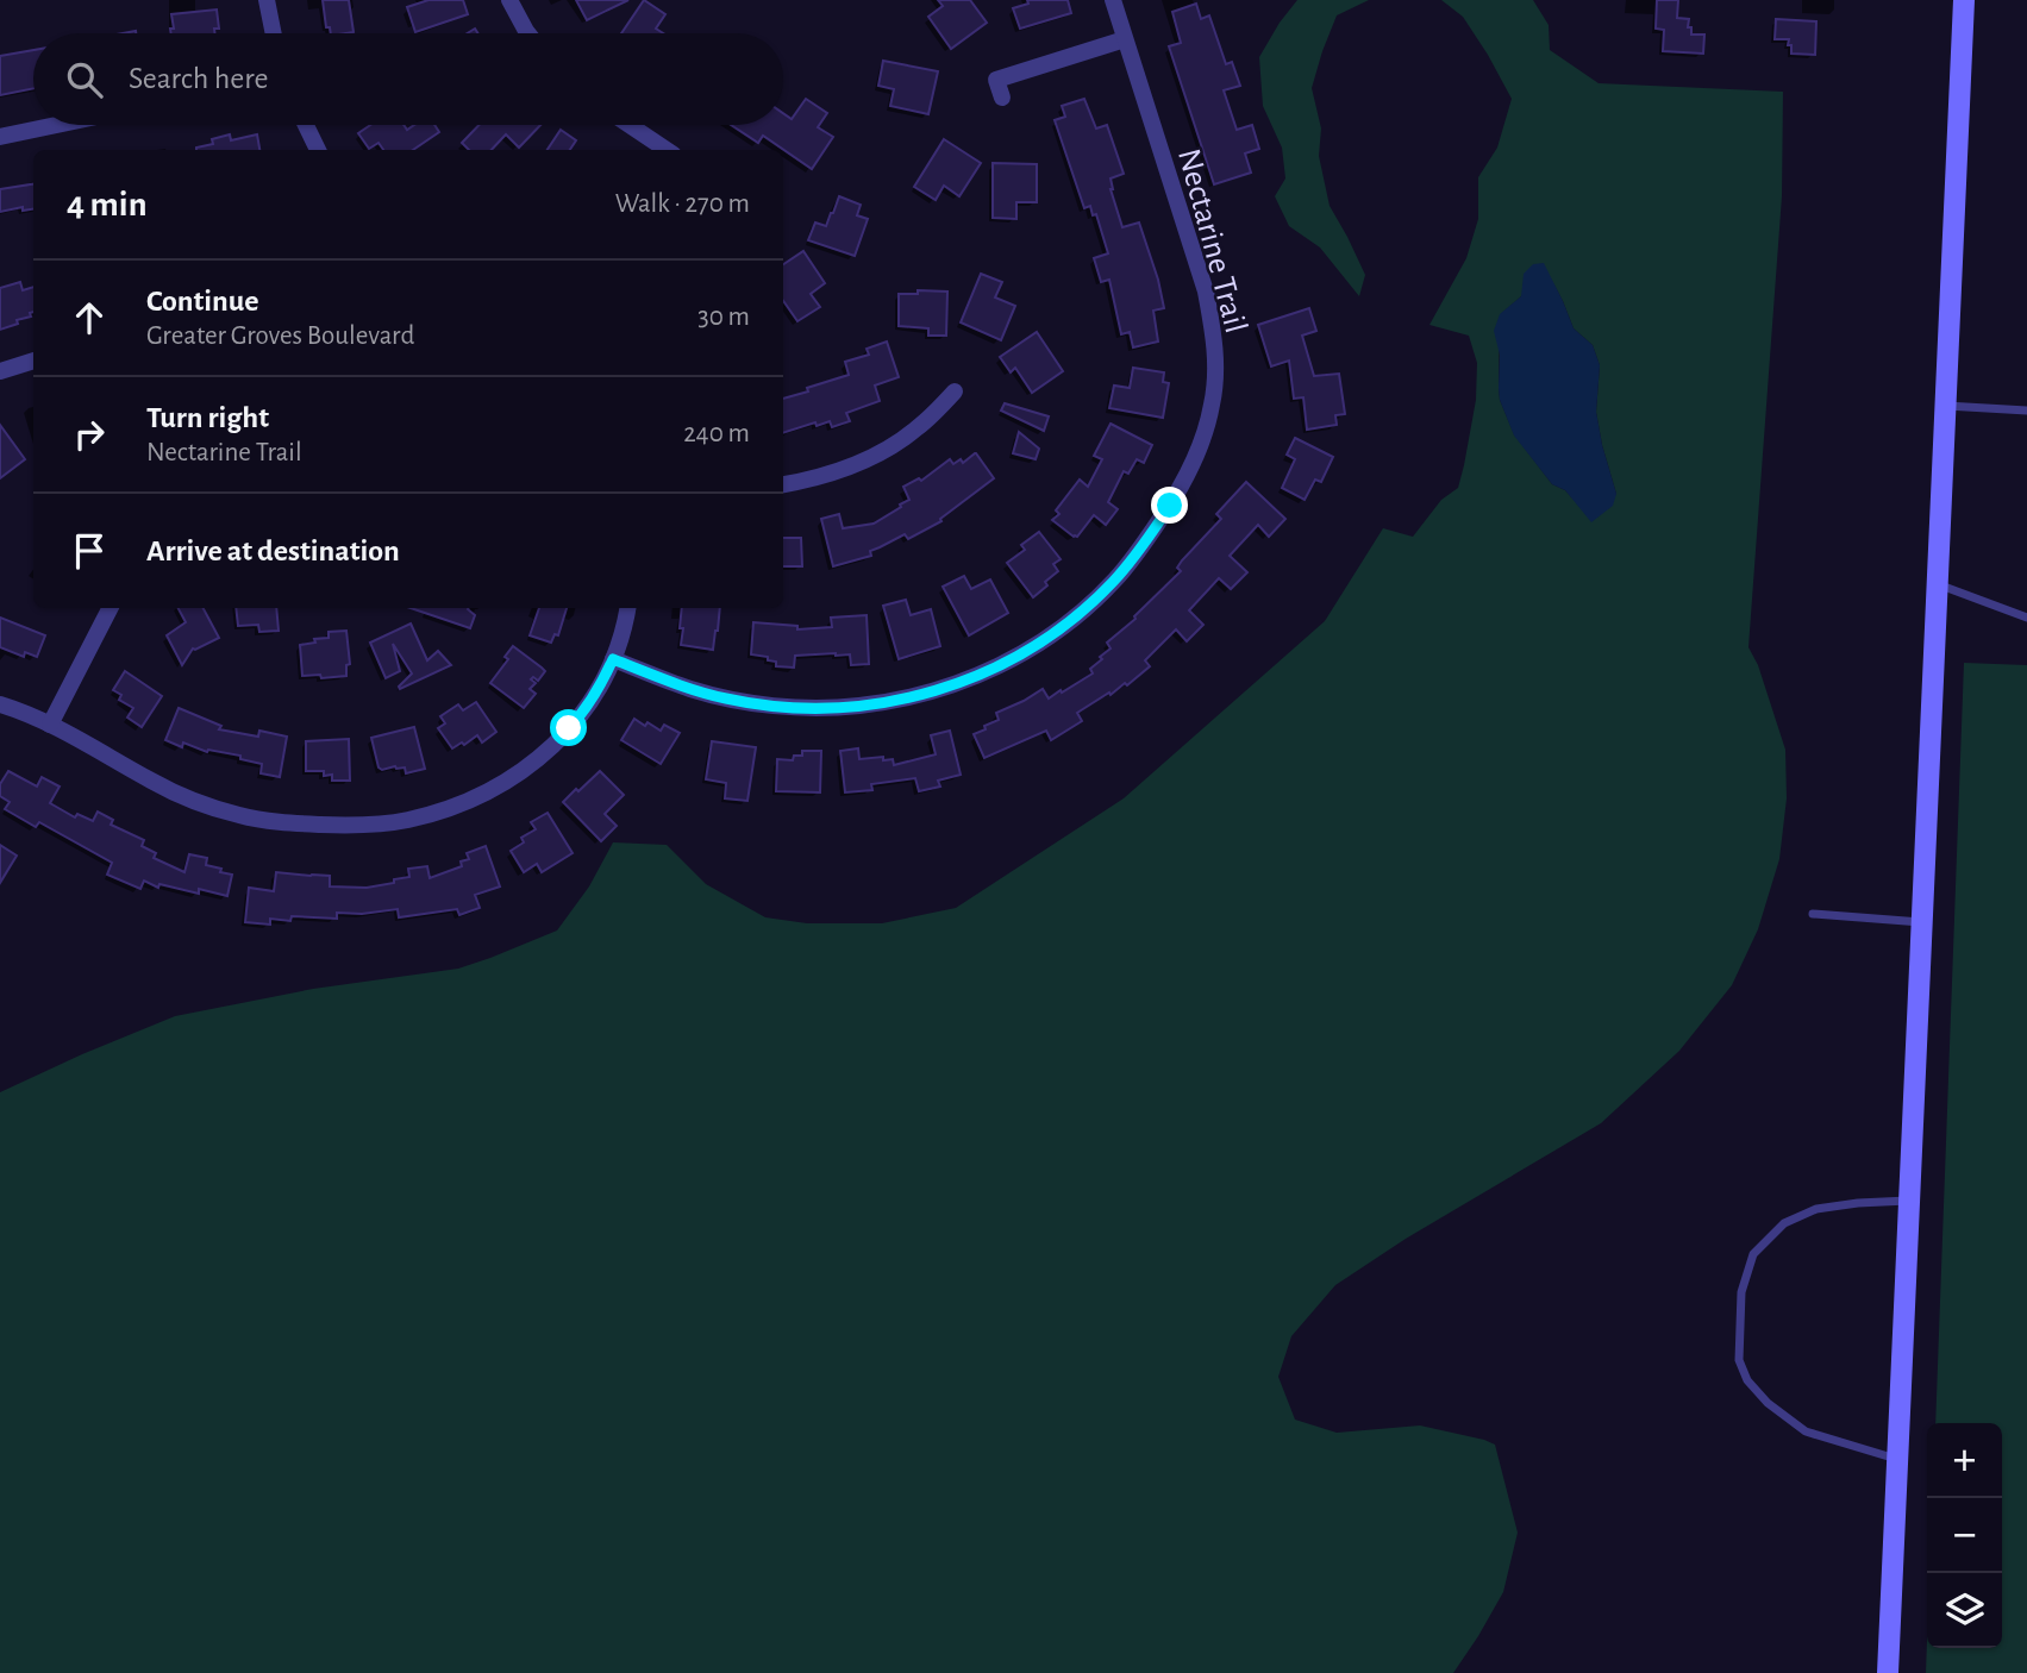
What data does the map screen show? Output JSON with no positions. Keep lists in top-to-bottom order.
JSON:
{
  "streets": {
    "street": ["Nectarine Trail"]
  },
  "page": {
    "search": "Search here",
    "heading": ["4 min", "Walk · 270 m"],
    "list": [
      ["Continue", "Greater Groves Boulevard", "30 m"],
      ["Turn right", "Nectarine Trail", "240 m"],
      "Arrive at destination"
    ],
    "map_buttons": ["+", "−"]
  }
}
